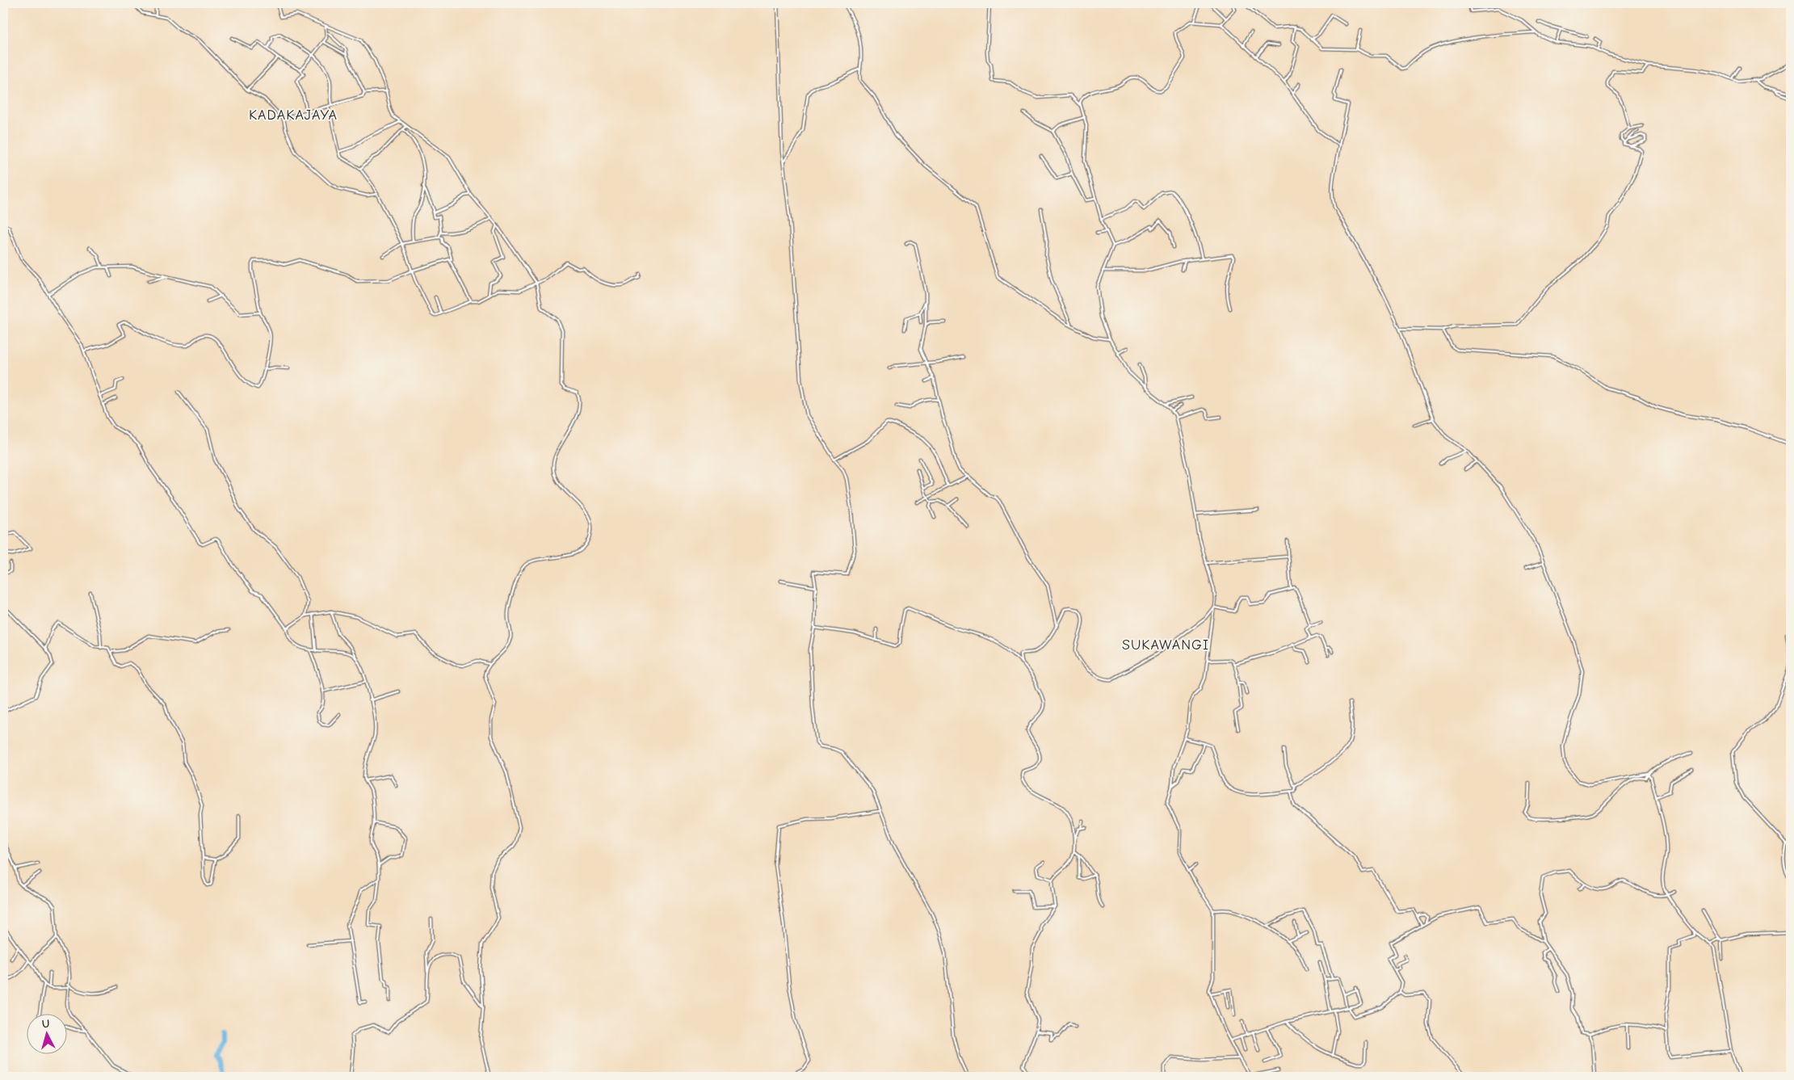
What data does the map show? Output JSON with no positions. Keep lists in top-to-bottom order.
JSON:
{
  "districts": ["KADAKAJAYA", "SUKAWANGI"],
  "north": "top"
}
